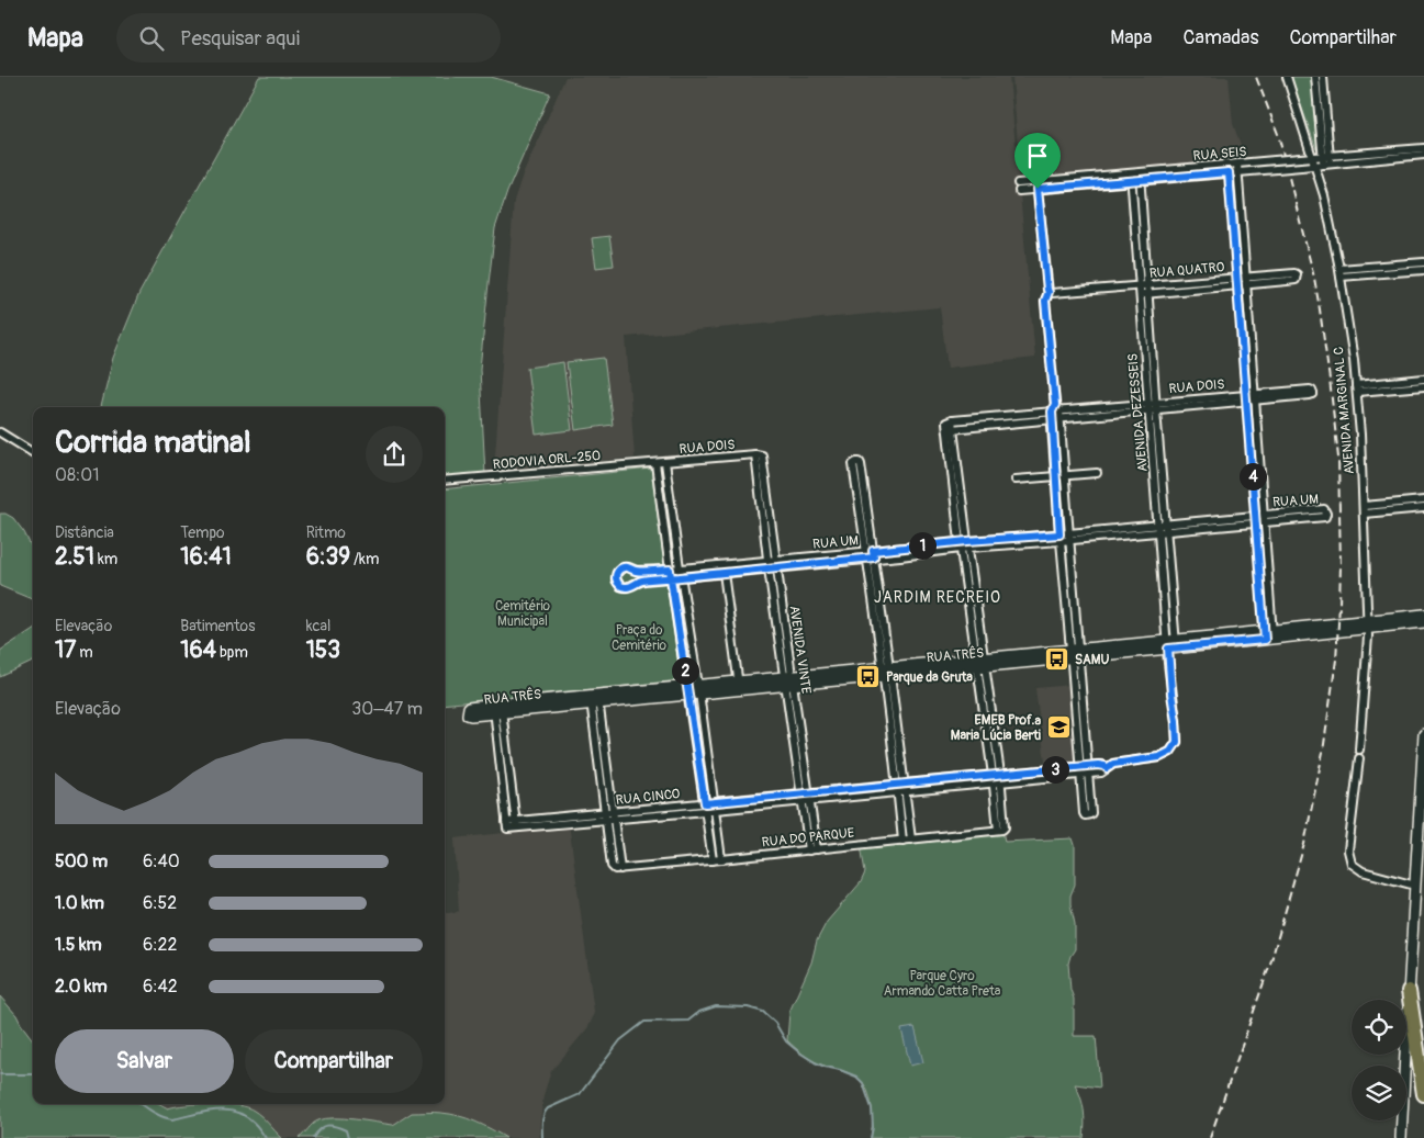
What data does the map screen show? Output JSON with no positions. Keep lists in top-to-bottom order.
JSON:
{
  "streets": {
    "street": [
      "RUA SEIS",
      "RUA QUATRO",
      "RUA DOIS",
      "AVENIDA MARGINAL C",
      "AVENIDA DEZESSEIS",
      "RODOVIA ORL-250",
      "RUA UM",
      "AVENIDA VINTE",
      "RUA TRÊS",
      "RUA CINCO",
      "RUA DO PARQUE"
    ]
  },
  "crossings": [
    ["RUA SEIS", "AVENIDA MARGINAL C"],
    ["RUA SEIS", "AVENIDA DEZESSEIS"],
    ["RUA QUATRO", "AVENIDA DEZESSEIS"],
    ["RUA DOIS", "AVENIDA DEZESSEIS"],
    ["RUA DOIS", "RODOVIA ORL-250"],
    ["RUA DOIS", "RUA UM"],
    ["RUA DOIS", "AVENIDA VINTE"],
    ["AVENIDA MARGINAL C", "RUA TRÊS"],
    ["AVENIDA DEZESSEIS", "RUA UM"],
    ["AVENIDA DEZESSEIS", "RUA TRÊS"],
    ["AVENIDA DEZESSEIS", "RUA CINCO"],
    ["RUA UM", "AVENIDA VINTE"],
    ["AVENIDA VINTE", "RUA TRÊS"],
    ["AVENIDA VINTE", "RUA CINCO"],
    ["AVENIDA VINTE", "RUA DO PARQUE"],
    ["RUA TRÊS", "RUA CINCO"],
    ["RUA CINCO", "RUA DO PARQUE"]
  ],
  "districts": ["JARDIM RECREIO"],
  "parks": ["Cemitério Municipal", "Praça do Cemitério", "Parque Cyro Armando Catta Preta"],
  "places": {
    "bus stop": ["SAMU", "Parque da Gruta"],
    "school or university": ["EMEB Prof.ª Maria Lúcia Berti"]
  },
  "page": {
    "header": "Mapa",
    "search": "Pesquisar aqui",
    "nav": ["Mapa", "Camadas", "Compartilhar"],
    "heading": ["Corrida matinal", "08:01"],
    "pins": [
      "4",
      "1",
      "2",
      "3"
    ],
    "stats": [
      ["Distância", "2.51 km"],
      ["Tempo", "16:41"],
      ["Ritmo", "6:39 /km"],
      ["Elevação", "17 m"],
      ["Batimentos", "164 bpm"],
      ["kcal", "153"]
    ],
    "chart": ["Elevação", "30–47 m"],
    "list": [
      {
        "name": "500 m",
        "note": "6:40"
      },
      {
        "name": "1.0 km",
        "note": "6:52"
      },
      {
        "name": "1.5 km",
        "note": "6:22"
      },
      {
        "name": "2.0 km",
        "note": "6:42"
      }
    ],
    "buttons": ["Salvar", "Compartilhar"]
  }
}
